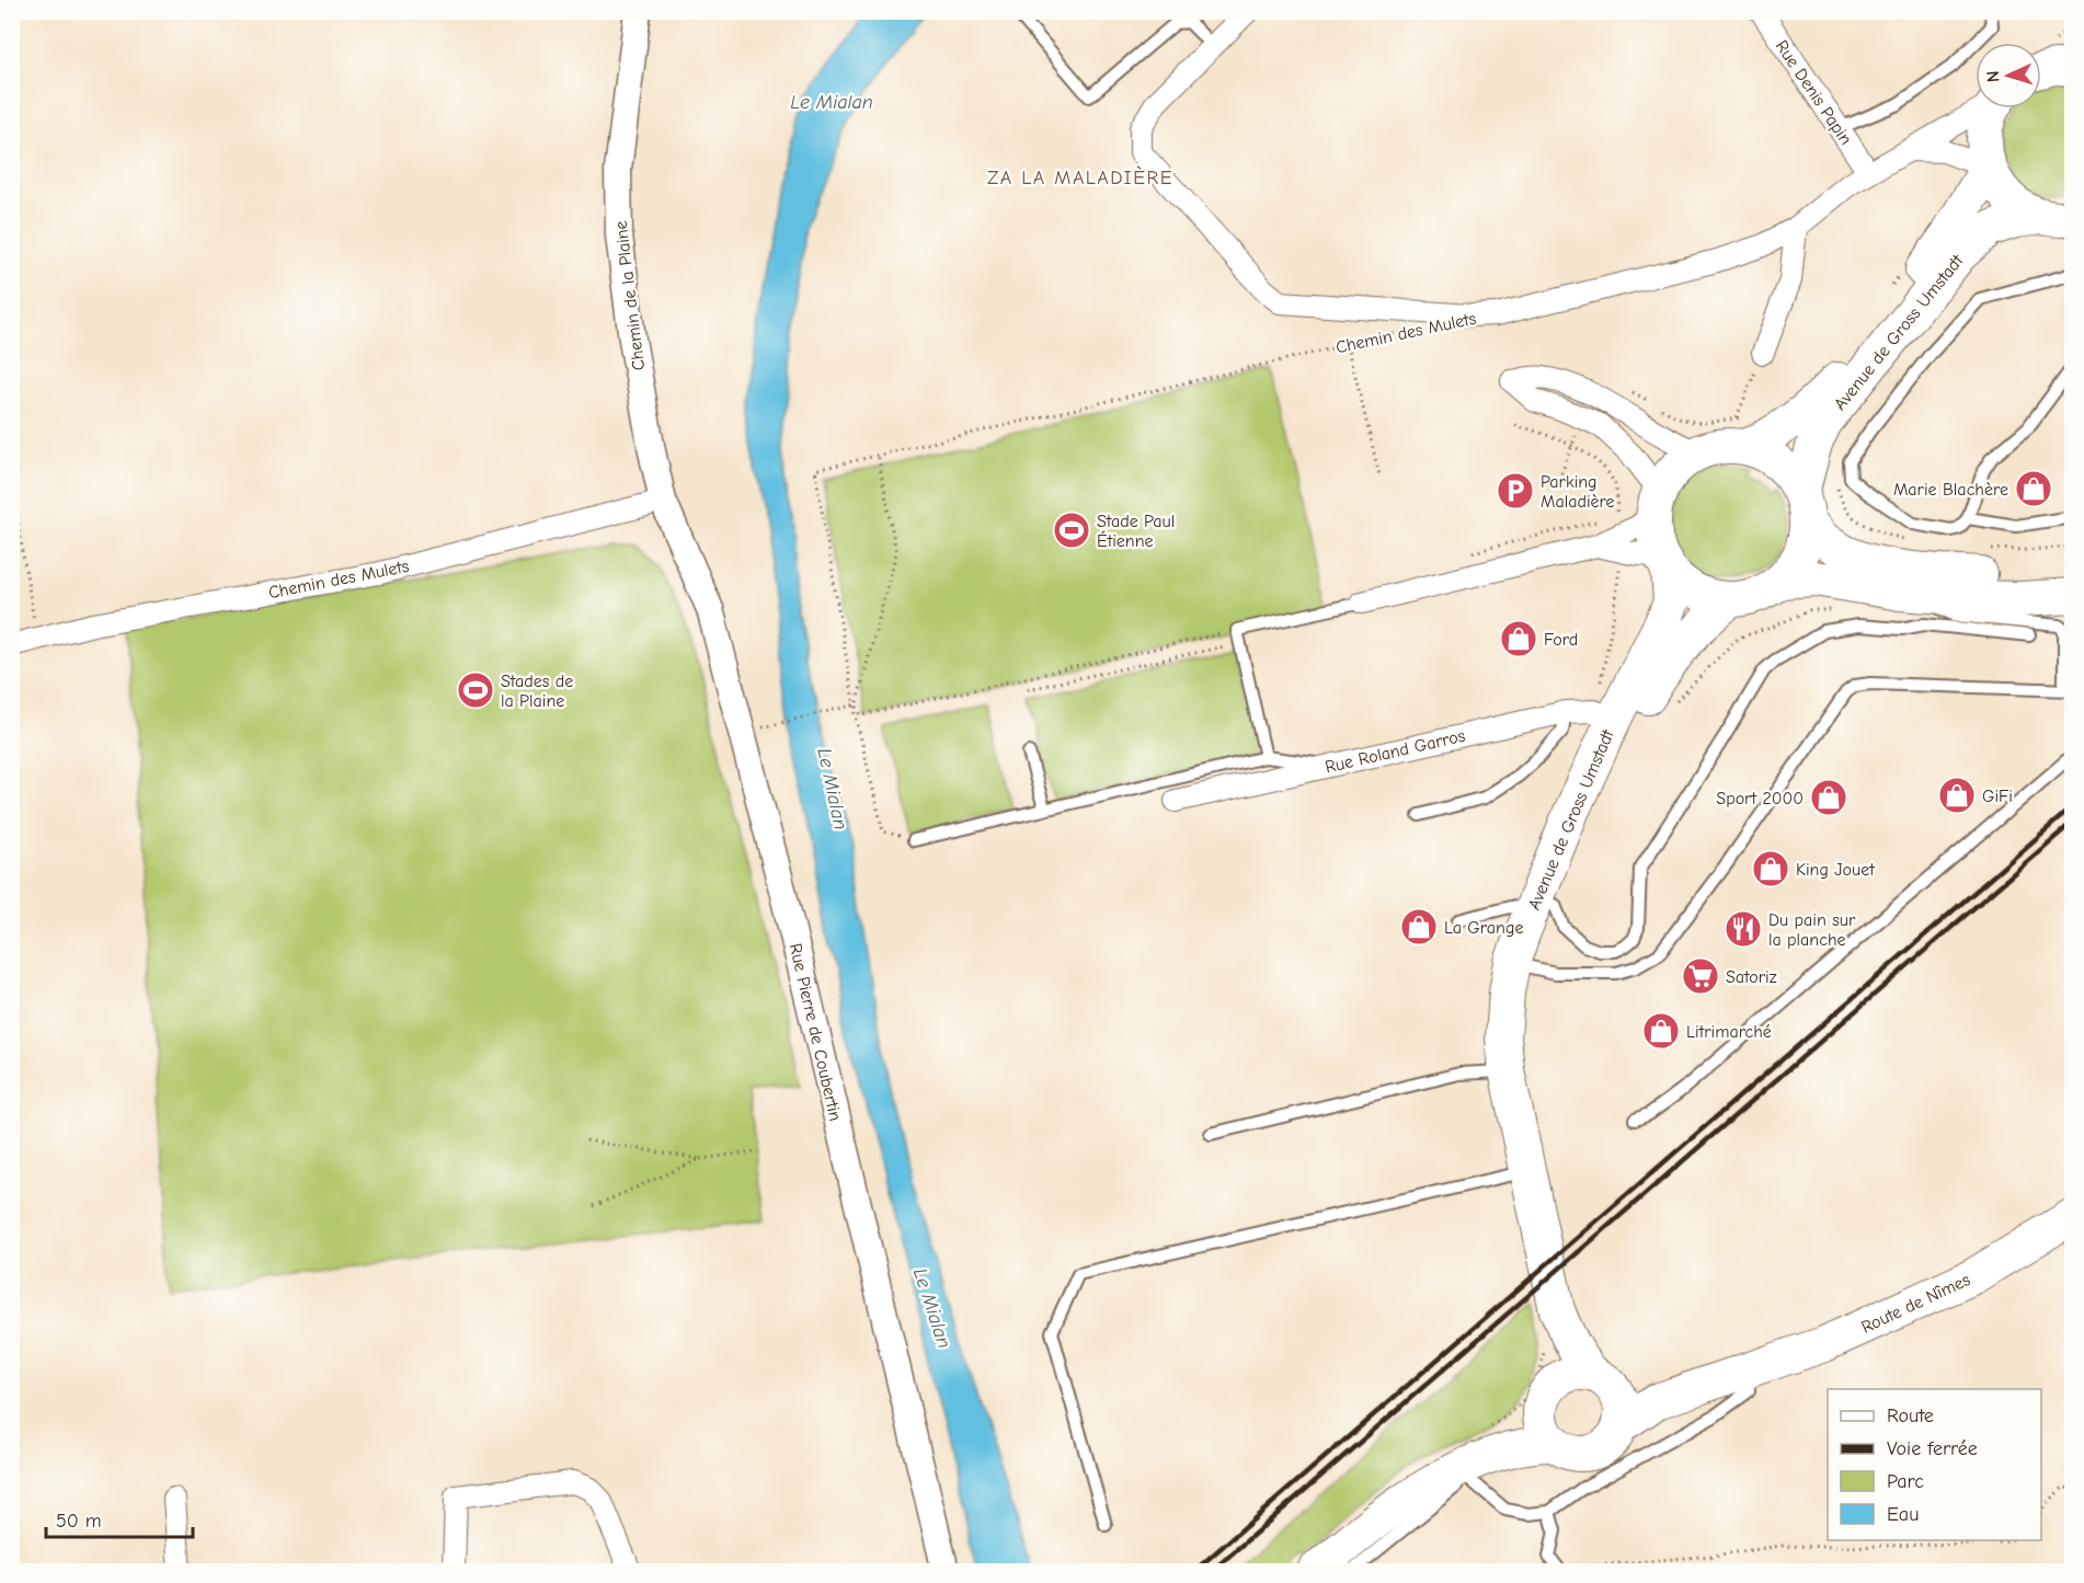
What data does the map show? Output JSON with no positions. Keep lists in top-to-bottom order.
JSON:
{
  "streets": {
    "main road": ["Avenue de Gross Umstadt", "Route de Nîmes"],
    "street": [
      "Rue Denis Papin",
      "Chemin de la Plaine",
      "Chemin des Mulets",
      "Rue Roland Garros",
      "Rue Pierre de Coubertin"
    ]
  },
  "crossings": [
    ["Rue Denis Papin", "Chemin des Mulets"],
    ["Chemin de la Plaine", "Chemin des Mulets"],
    ["Chemin de la Plaine", "Rue Pierre de Coubertin"],
    ["Chemin des Mulets", "Rue Pierre de Coubertin"],
    ["Avenue de Gross Umstadt", "Rue Roland Garros"],
    ["Avenue de Gross Umstadt", "Route de Nîmes"]
  ],
  "districts": ["ZA LA MALADIÈRE"],
  "water": ["Le Mialan"],
  "places": {
    "shop": [
      "Marie Blachère",
      "Ford",
      "GiFi",
      "Sport 2000",
      "King Jouet",
      "La Grange",
      "Litrimarché"
    ],
    "parking": ["Parking Maladière"],
    "sports": ["Stade Paul Étienne", "Stades de la Plaine"],
    "restaurant": ["Du pain sur la planche"],
    "supermarket": ["Satoriz"]
  },
  "legend": [
    "Route",
    "Voie ferrée",
    "Parc",
    "Eau"
  ],
  "scale_bar": "50 m",
  "north": "left"
}
